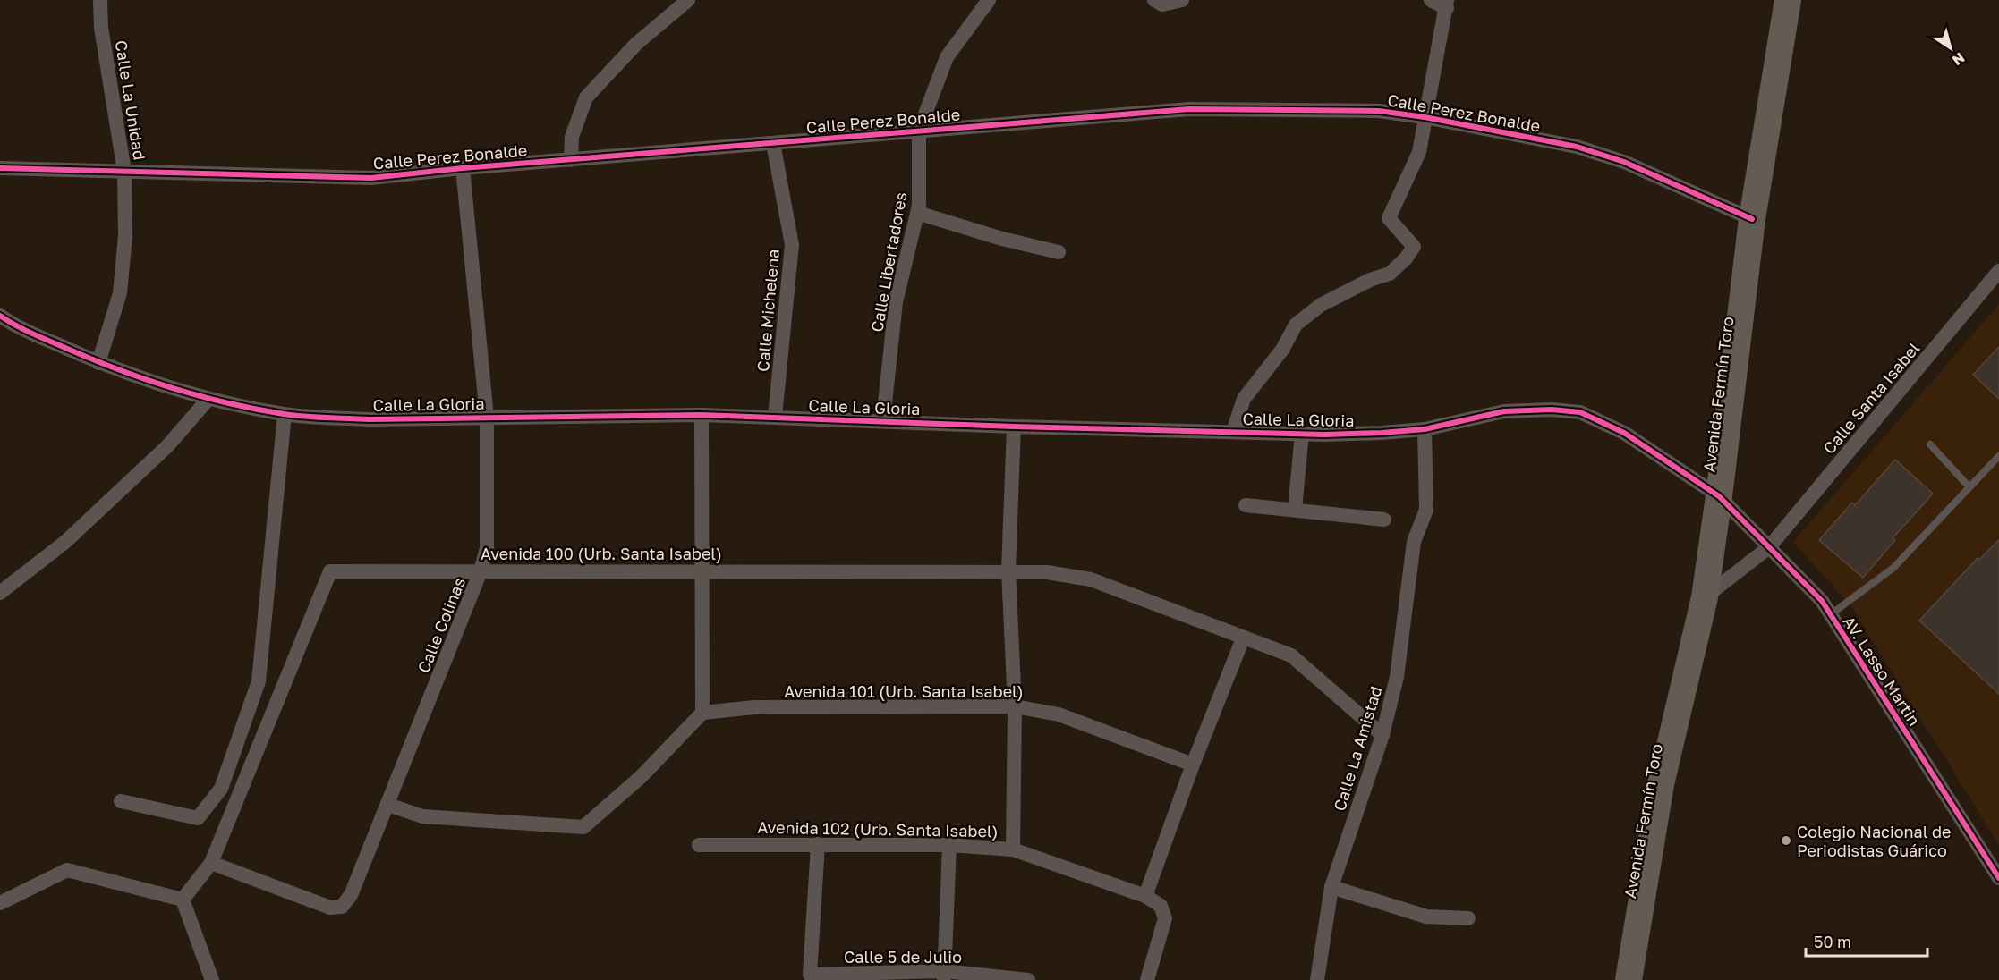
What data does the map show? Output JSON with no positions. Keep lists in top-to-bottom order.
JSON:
{
  "streets": {
    "highway": ["Avenida Fermín Toro"],
    "street": [
      "Calle La Unidad",
      "Calle Perez Bonalde",
      "Calle Libertadores",
      "Calle Michelena",
      "Calle Santa Isabel",
      "Calle La Gloria",
      "Avenida 100 (Urb. Santa Isabel)",
      "Calle Colinas",
      "AV. Lasso Martin",
      "Avenida 101 (Urb. Santa Isabel)",
      "Calle La Amistad",
      "Avenida 102 (Urb. Santa Isabel)",
      "Calle 5 de Julio"
    ]
  },
  "crossings": [
    ["Calle La Unidad", "Calle Perez Bonalde"],
    ["Calle La Unidad", "Calle La Gloria"],
    ["Calle Perez Bonalde", "Calle Libertadores"],
    ["Calle Perez Bonalde", "Calle Michelena"],
    ["Calle Perez Bonalde", "Avenida Fermín Toro"],
    ["Calle Perez Bonalde", "Calle Colinas"],
    ["Calle Libertadores", "Calle La Gloria"],
    ["Calle Michelena", "Calle La Gloria"],
    ["Avenida Fermín Toro", "Calle Santa Isabel"],
    ["Avenida Fermín Toro", "Calle La Gloria"],
    ["Avenida Fermín Toro", "AV. Lasso Martin"],
    ["Calle Santa Isabel", "AV. Lasso Martin"],
    ["Calle La Gloria", "Calle Colinas"],
    ["Calle La Gloria", "AV. Lasso Martin"],
    ["Calle La Gloria", "Calle La Amistad"],
    ["Avenida 100 (Urb. Santa Isabel)", "Calle Colinas"],
    ["Avenida 100 (Urb. Santa Isabel)", "Calle La Amistad"],
    ["Avenida 102 (Urb. Santa Isabel)", "Calle 5 de Julio"]
  ],
  "places": ["Colegio Nacional de Periodistas Guárico"],
  "scale_bar": "50 m",
  "north": "bottom right"
}
